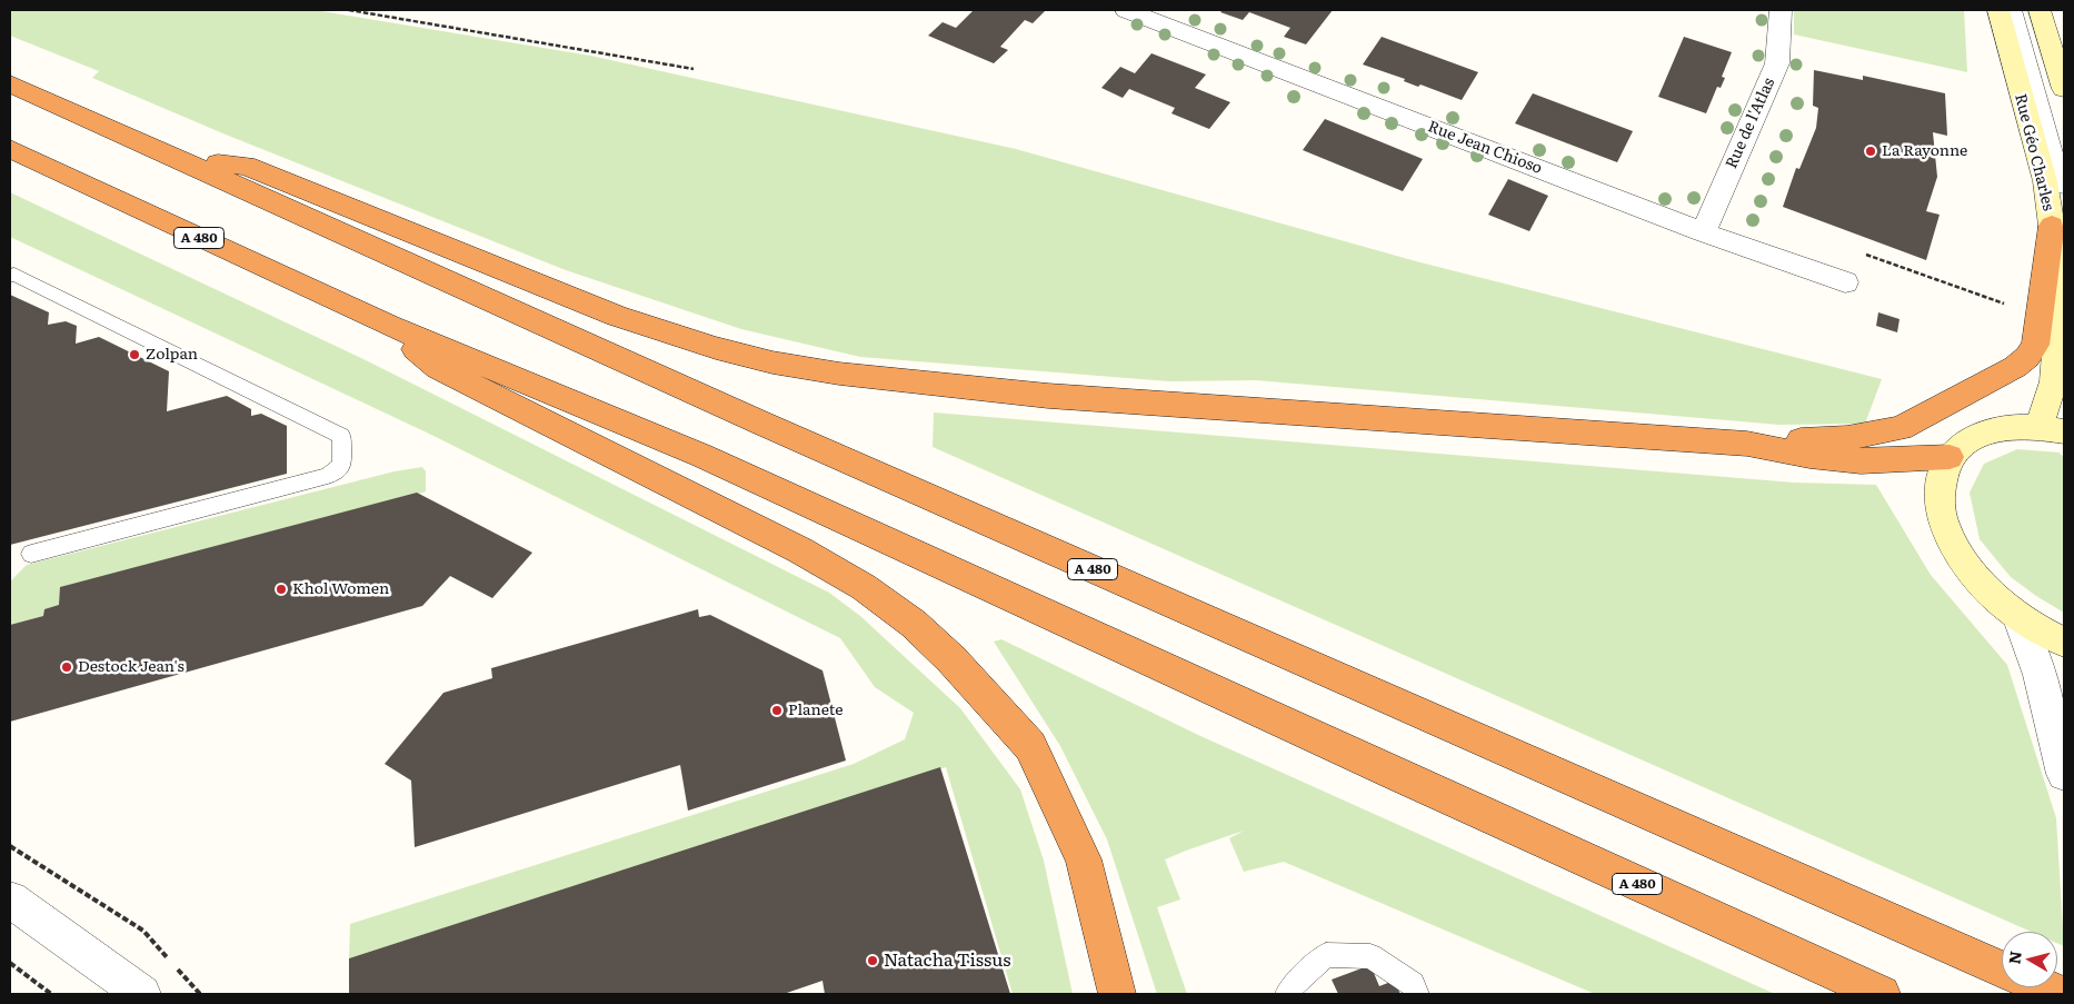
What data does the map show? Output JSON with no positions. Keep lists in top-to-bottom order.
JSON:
{
  "streets": {
    "highway": ["A 480"],
    "street": ["Rue de l'Atlas", "Rue Jean Chioso", "Rue Géo Charles"]
  },
  "crossings": [
    ["Rue de l'Atlas", "Rue Jean Chioso"]
  ],
  "places": [
    "La Rayonne",
    "Zolpan",
    "Khol Women",
    "Destock Jean's",
    "Planete",
    "Natacha Tissus"
  ],
  "north": "left"
}
